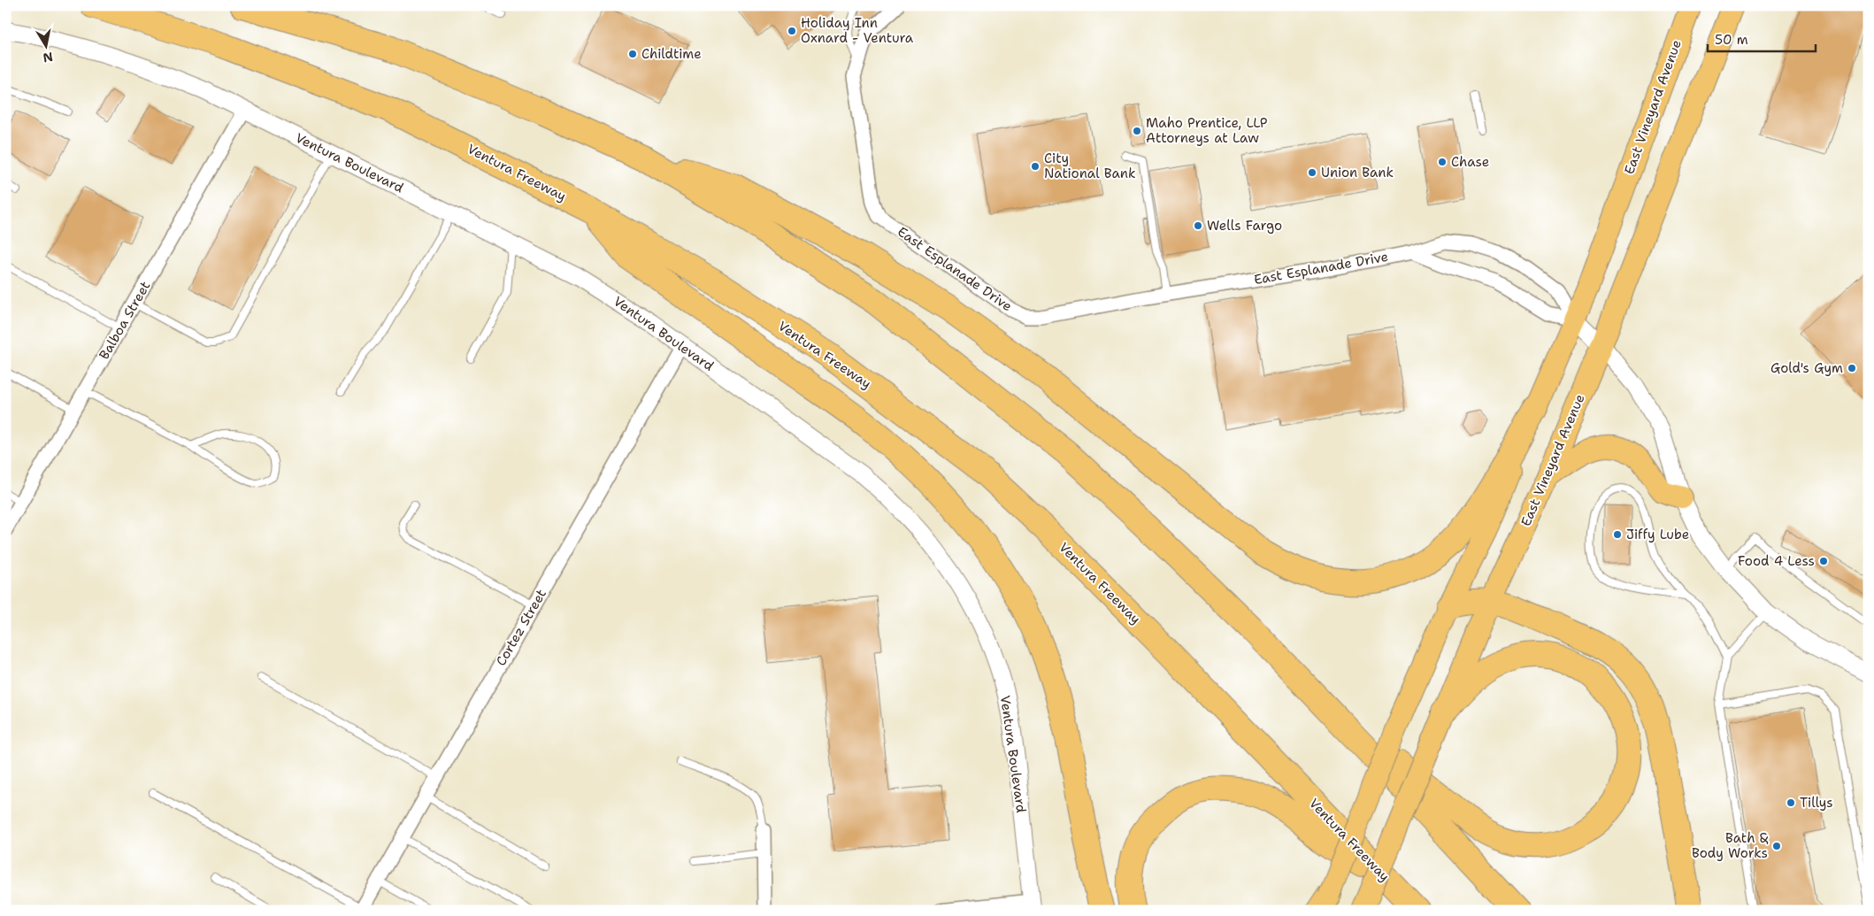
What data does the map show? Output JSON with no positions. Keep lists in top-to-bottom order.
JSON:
{
  "streets": {
    "highway": ["Ventura Freeway"],
    "main road": ["East Vineyard Avenue"],
    "street": [
      "Ventura Boulevard",
      "East Esplanade Drive",
      "Balboa Street",
      "Cortez Street"
    ]
  },
  "crossings": [
    ["East Vineyard Avenue", "East Esplanade Drive"],
    ["Ventura Boulevard", "Balboa Street"],
    ["Ventura Boulevard", "Cortez Street"]
  ],
  "places": [
    "Holiday Inn Oxnard - Ventura",
    "Childtime",
    "Maho Prentice, LLP Attorneys at Law",
    "Chase",
    "City National Bank",
    "Union Bank",
    "Wells Fargo",
    "Gold's Gym",
    "Jiffy Lube",
    "Food 4 Less",
    "Tillys",
    "Bath & Body Works"
  ],
  "scale_bar": "50 m",
  "north": "bottom"
}
